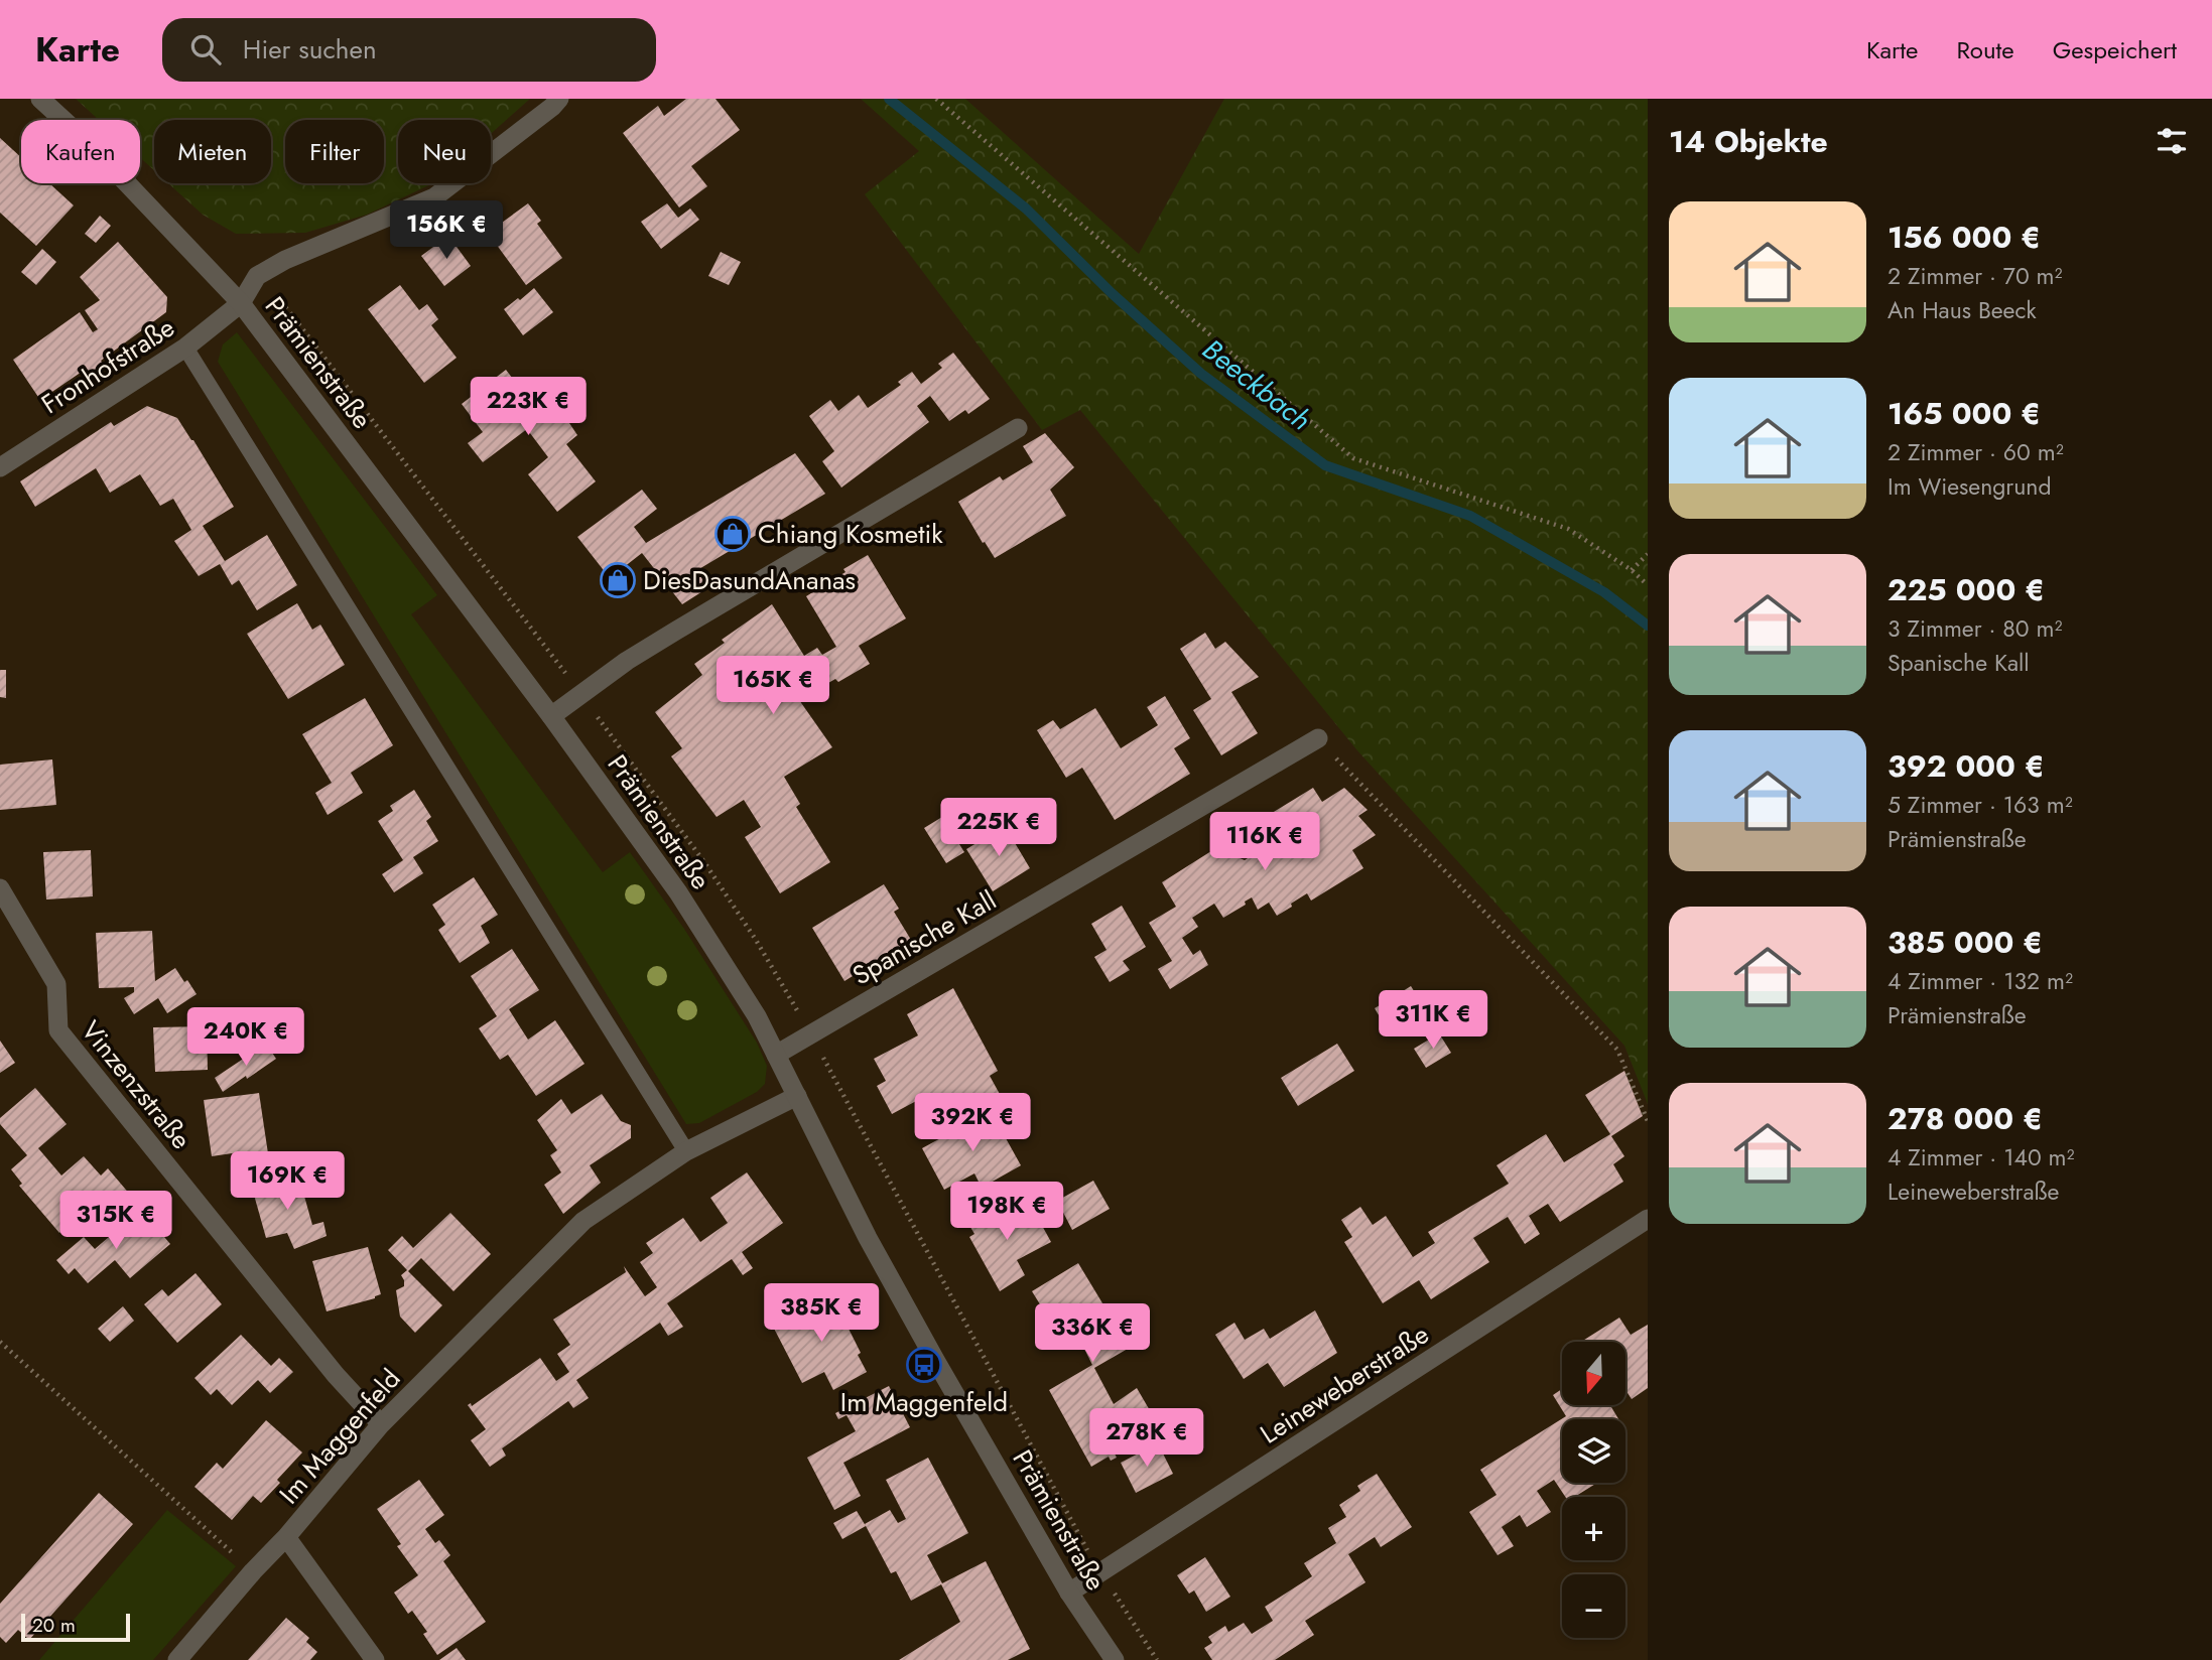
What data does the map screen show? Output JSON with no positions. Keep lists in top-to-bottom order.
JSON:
{
  "streets": {
    "street": [
      "Prämienstraße",
      "Fronhofstraße",
      "Spanische Kall",
      "Vinzenzstraße",
      "Leineweberstraße",
      "Im Maggenfeld"
    ]
  },
  "crossings": [
    ["Prämienstraße", "Fronhofstraße"],
    ["Prämienstraße", "Spanische Kall"],
    ["Prämienstraße", "Leineweberstraße"],
    ["Prämienstraße", "Im Maggenfeld"],
    ["Vinzenzstraße", "Im Maggenfeld"]
  ],
  "water": ["Beeckbach"],
  "places": {
    "shop": ["Chiang Kosmetik", "DiesDasundAnanas"],
    "bus stop": ["Im Maggenfeld"]
  },
  "scale_bar": "20 m",
  "north": "bottom",
  "page": {
    "header": "Karte",
    "search": "Hier suchen",
    "nav": ["Karte", "Route", "Gespeichert"],
    "heading": "14 Objekte",
    "chip": [
      "Kaufen",
      "Mieten",
      "Filter",
      "Neu"
    ],
    "list": [
      {
        "name": "156 000 €",
        "note": "2 Zimmer · 70 m² · An Haus Beeck"
      },
      {
        "name": "165 000 €",
        "note": "2 Zimmer · 60 m² · Im Wiesengrund"
      },
      {
        "name": "225 000 €",
        "note": "3 Zimmer · 80 m² · Spanische Kall"
      },
      {
        "name": "392 000 €",
        "note": "5 Zimmer · 163 m² · Prämienstraße"
      },
      {
        "name": "385 000 €",
        "note": "4 Zimmer · 132 m² · Prämienstraße"
      },
      {
        "name": "278 000 €",
        "note": "4 Zimmer · 140 m² · Leineweberstraße"
      }
    ],
    "price": [
      "156K €",
      "223K €",
      "165K €",
      "225K €",
      "116K €",
      "311K €",
      "240K €",
      "392K €",
      "169K €",
      "198K €",
      "315K €",
      "385K €",
      "336K €",
      "278K €"
    ],
    "map_buttons": ["+", "−"],
    "scale": "20 m"
  }
}
